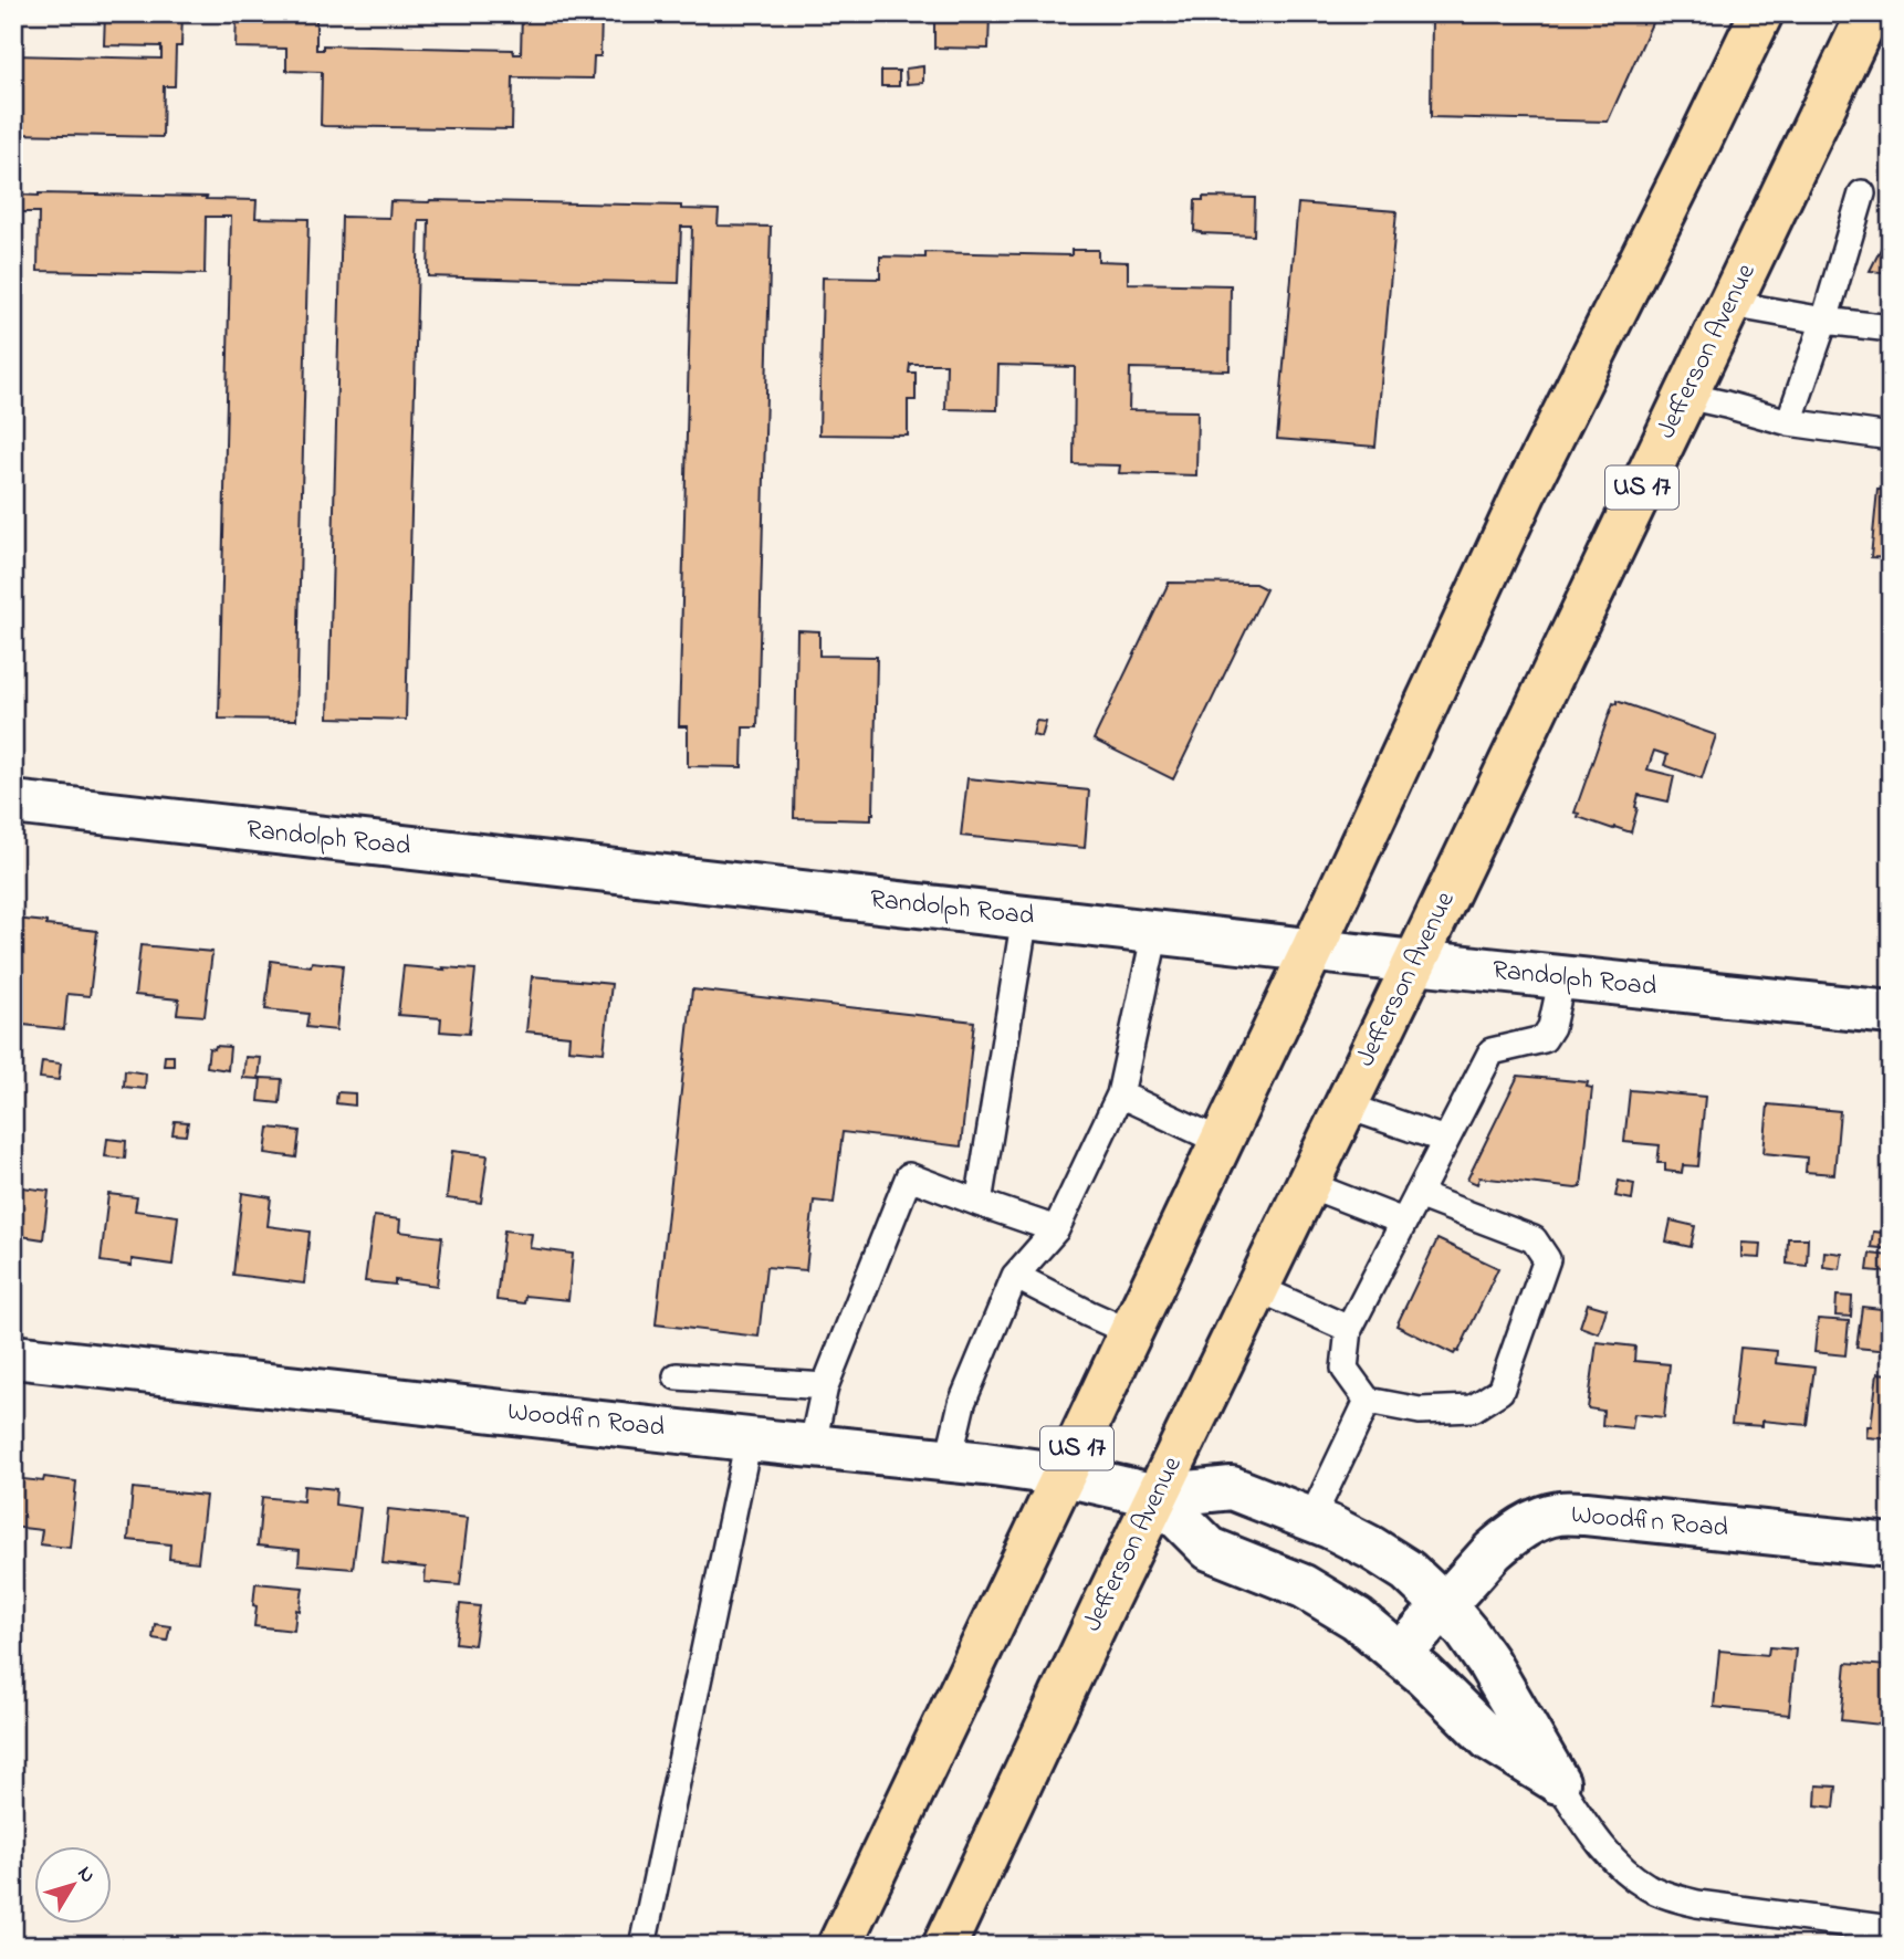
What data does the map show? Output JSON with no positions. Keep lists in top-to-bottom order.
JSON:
{
  "streets": {
    "main road": ["Jefferson Avenue", "US 17"],
    "street": ["Randolph Road", "Woodfin Road"]
  },
  "crossings": [
    ["Jefferson Avenue", "Randolph Road"],
    ["Jefferson Avenue", "Woodfin Road"],
    ["US 17", "Randolph Road"],
    ["US 17", "Woodfin Road"]
  ],
  "north": "top right"
}
